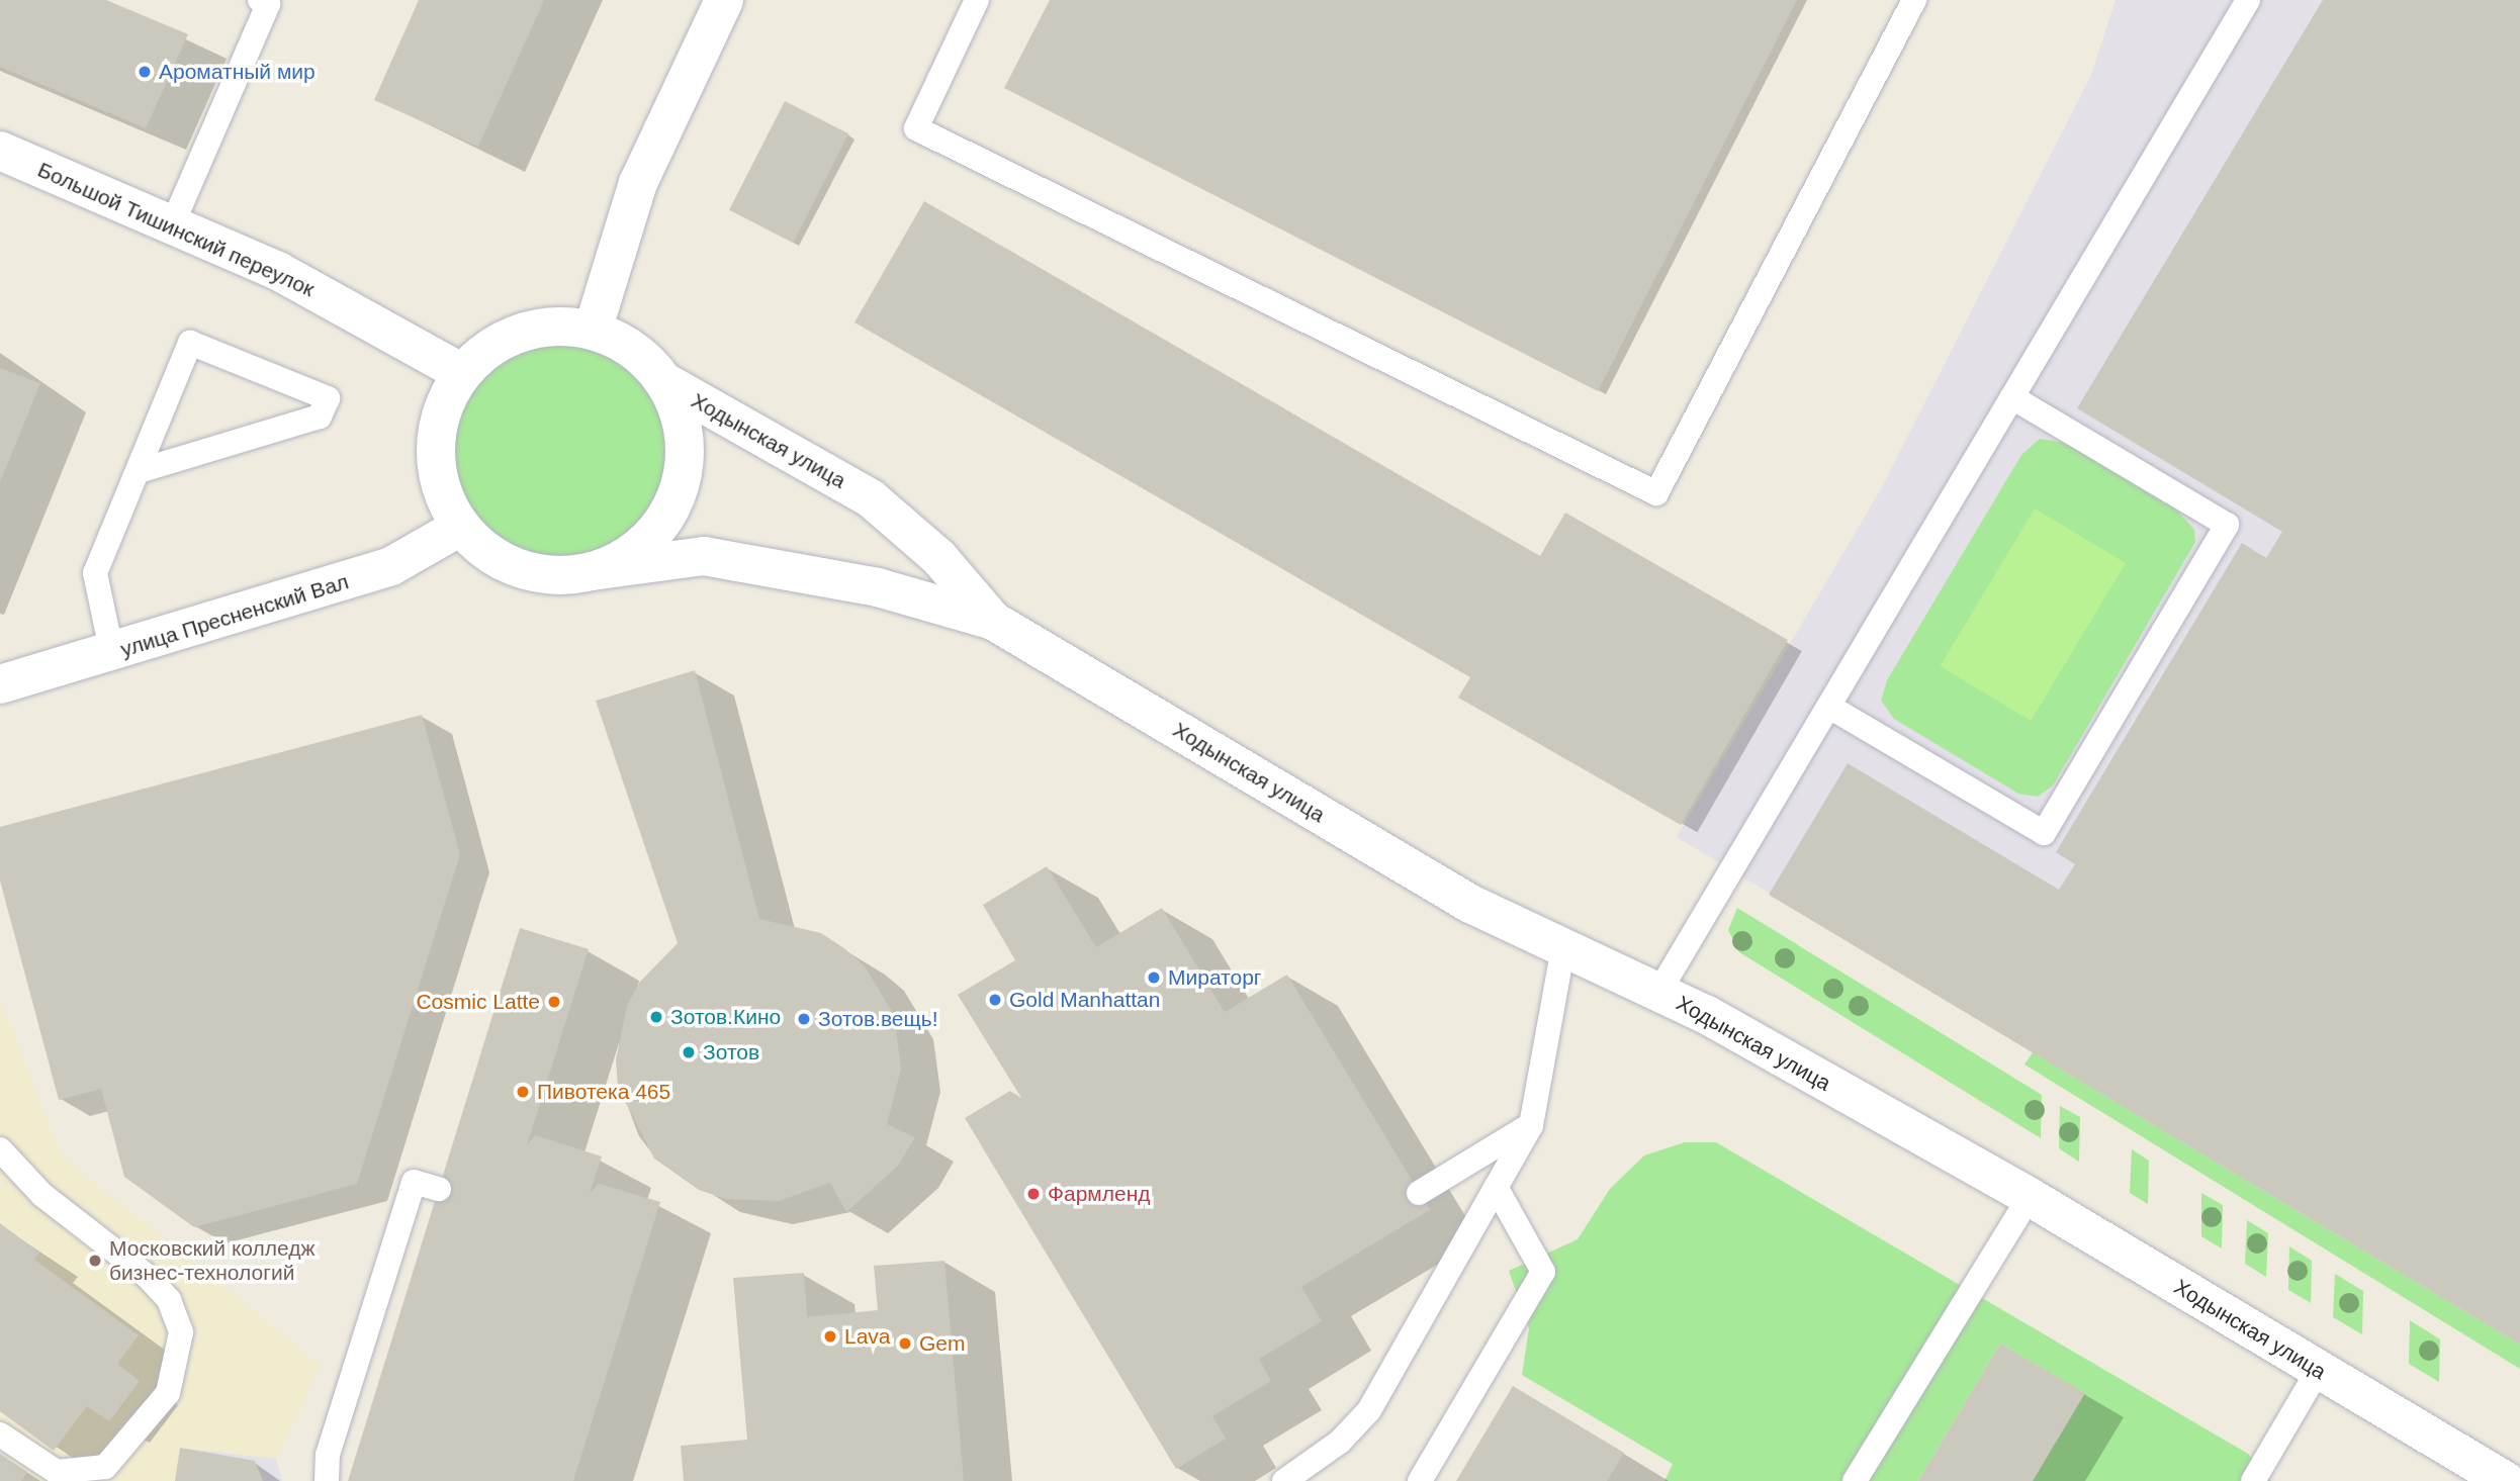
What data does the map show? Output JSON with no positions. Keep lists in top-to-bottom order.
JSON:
{
  "streets": {
    "street": ["Большой Тишинский переулок", "Ходынская улица", "улица Пресненский Вал"]
  },
  "crossings": [
    ["Большой Тишинский переулок", "Ходынская улица"],
    ["Большой Тишинский переулок", "улица Пресненский Вал"],
    ["Ходынская улица", "улица Пресненский Вал"]
  ],
  "places": [
    "Ароматный мир",
    "Мираторг",
    "Gold Manhattan",
    "Cosmic Latte",
    "Зотов.Кино",
    "Зотов.вещь!",
    "Зотов",
    "Пивотека 465",
    "Фармленд",
    "Московский колледж бизнес-технологий",
    "Lava",
    "Gem"
  ]
}
